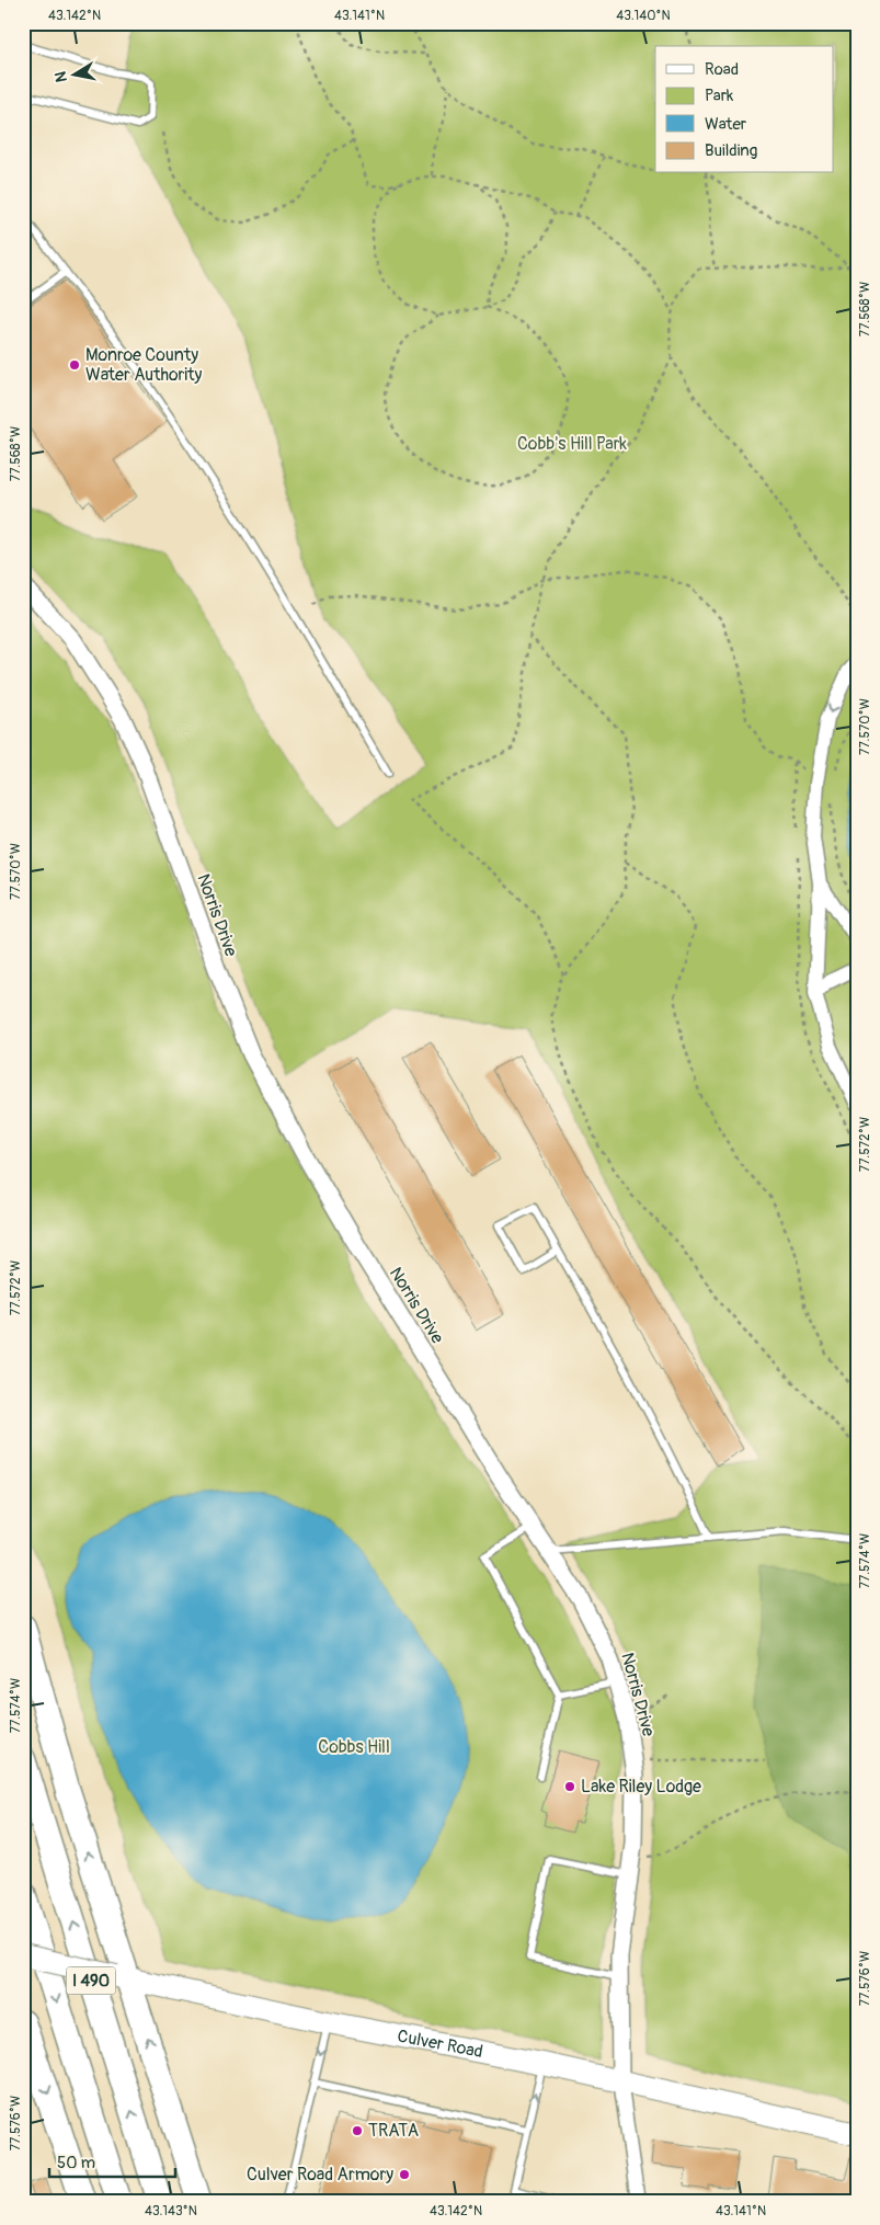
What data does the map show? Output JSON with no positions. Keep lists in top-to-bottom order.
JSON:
{
  "streets": {
    "highway": ["I 490"],
    "main road": ["Culver Road"],
    "street": ["Norris Drive"]
  },
  "crossings": [
    ["Norris Drive", "Culver Road"]
  ],
  "parks": ["Cobb's Hill Park", "Cobbs Hill"],
  "places": [
    "Monroe County Water Authority",
    "Lake Riley Lodge",
    "TRATA",
    "Culver Road Armory"
  ],
  "legend": [
    "Road",
    "Park",
    "Water",
    "Building"
  ],
  "scale_bar": "50 m",
  "north": "left",
  "coordinates": [
    "43.142°N",
    "43.141°N",
    "43.140°N",
    "77.568°W",
    "77.570°W",
    "77.572°W",
    "77.574°W",
    "77.576°W",
    "43.143°N"
  ]
}
